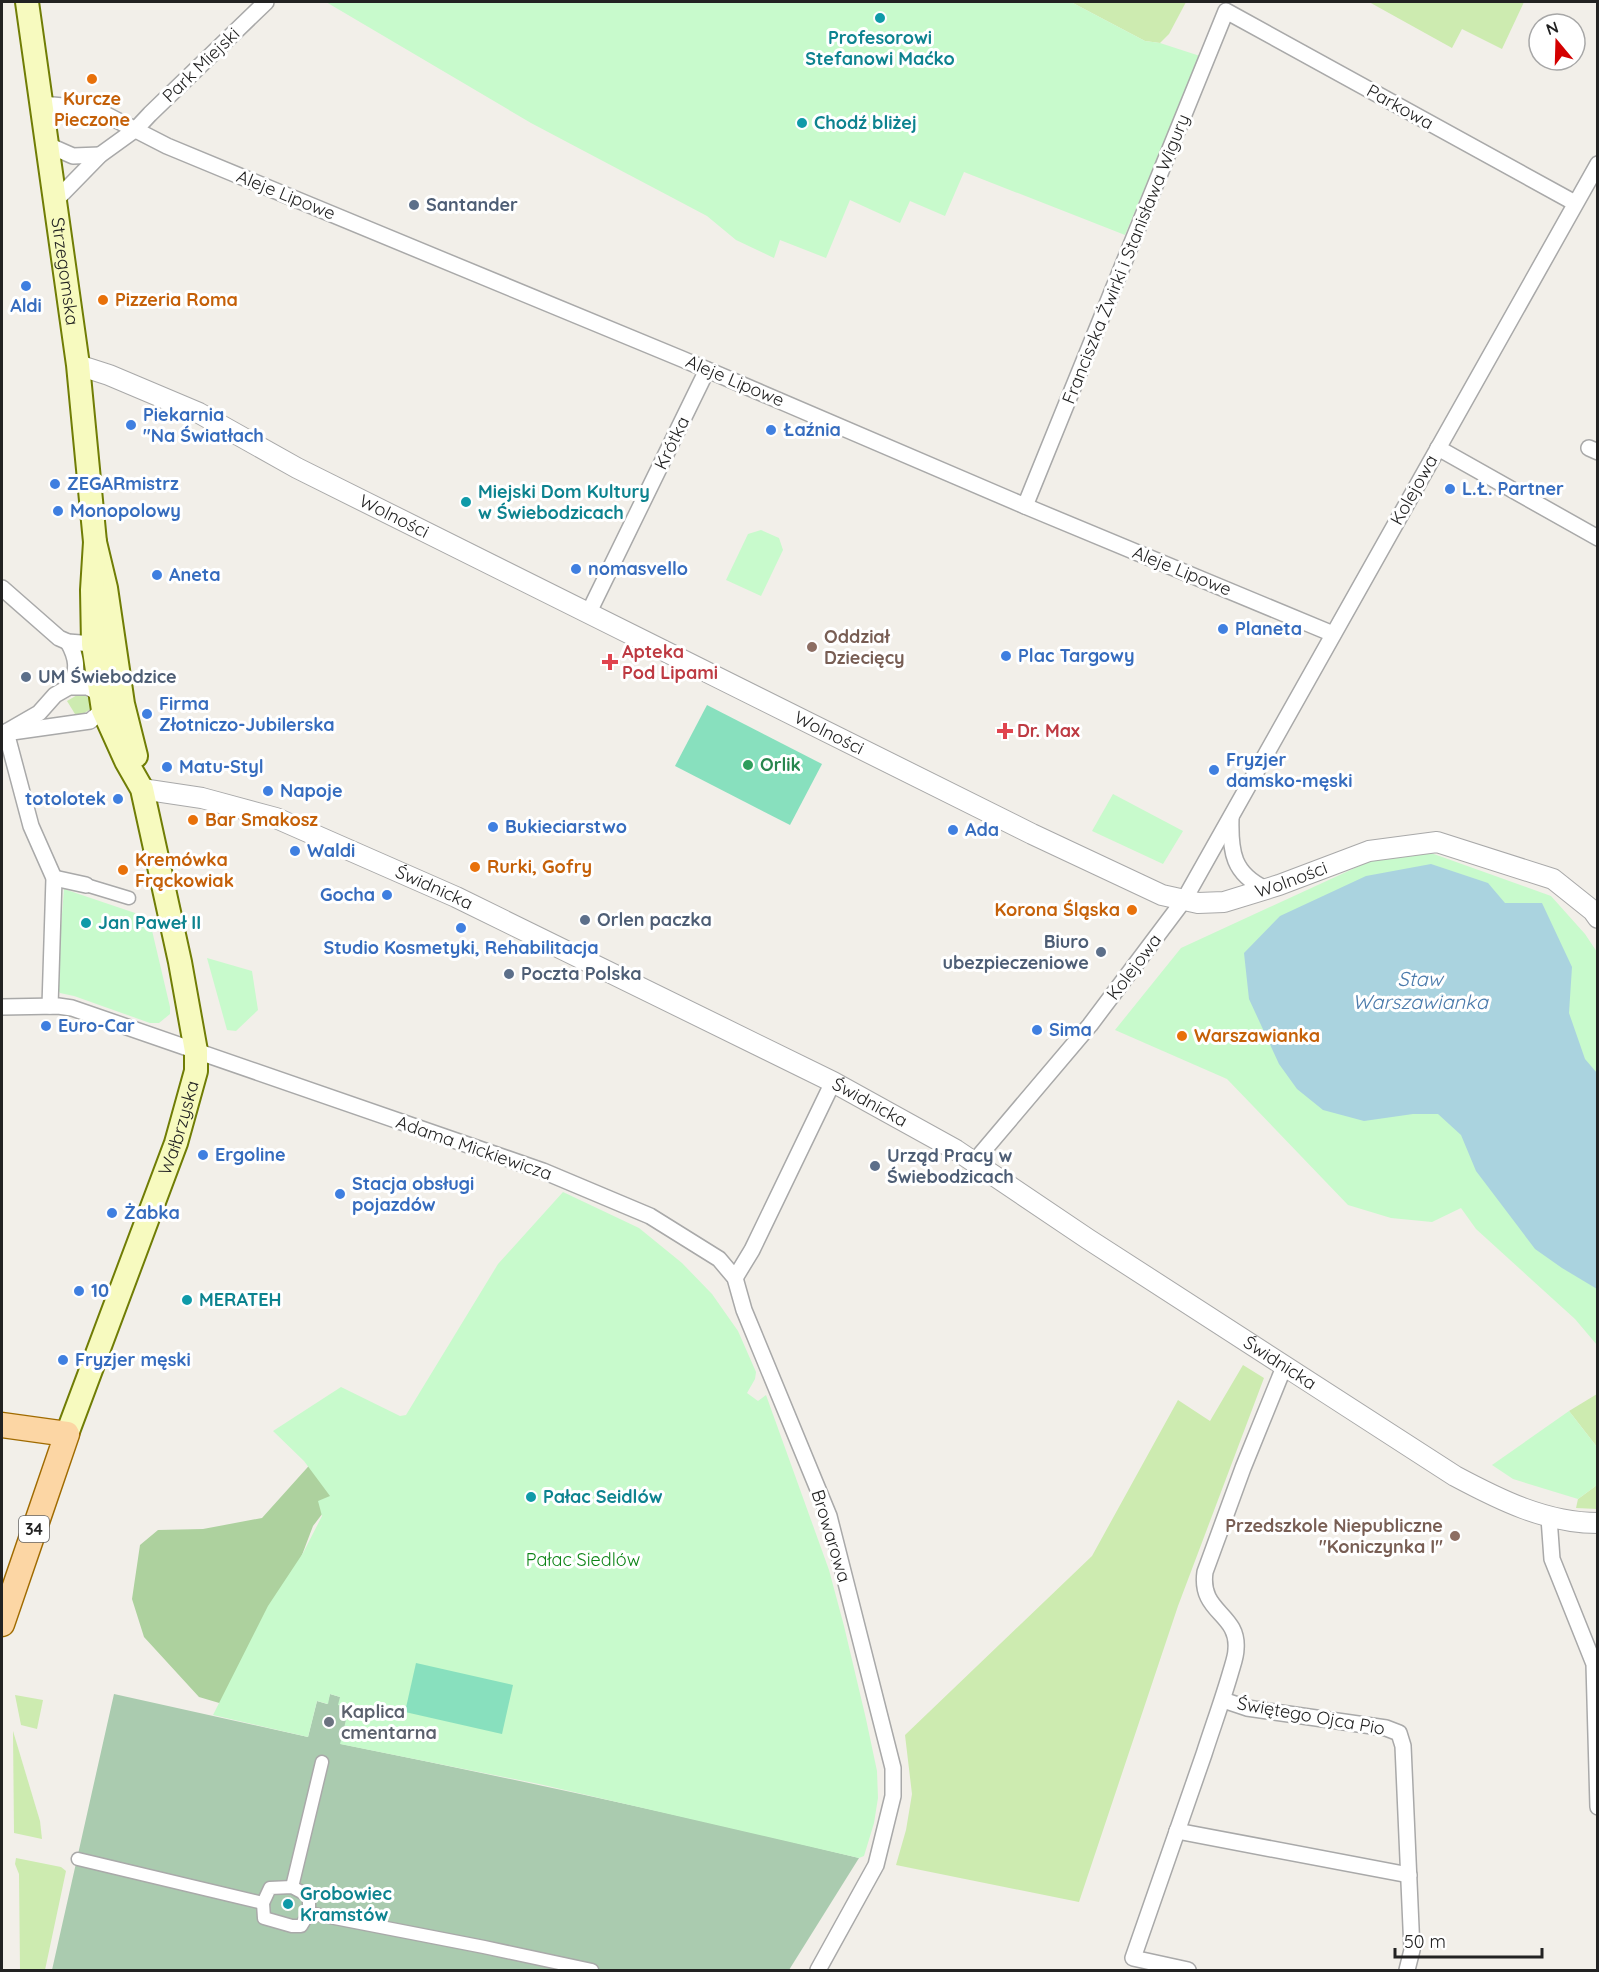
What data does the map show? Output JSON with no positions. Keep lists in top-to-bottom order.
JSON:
{
  "streets": {
    "main road": ["Strzegomska", "Wałbrzyska", "34"],
    "street": [
      "Park Miejski",
      "Parkowa",
      "Aleje Lipowe",
      "Franciszka Żwirki i Stanisława Wigury",
      "Krótka",
      "Kolejowa",
      "Wolności",
      "Świdnicka",
      "Adama Mickiewicza",
      "Browarowa",
      "Świętego Ojca Pio"
    ]
  },
  "crossings": [
    ["Park Miejski", "Aleje Lipowe"],
    ["Parkowa", "Franciszka Żwirki i Stanisława Wigury"],
    ["Parkowa", "Kolejowa"],
    ["Aleje Lipowe", "Franciszka Żwirki i Stanisława Wigury"],
    ["Aleje Lipowe", "Strzegomska"],
    ["Aleje Lipowe", "Krótka"],
    ["Aleje Lipowe", "Kolejowa"],
    ["Strzegomska", "Wolności"],
    ["Strzegomska", "Świdnicka"],
    ["Strzegomska", "Wałbrzyska"],
    ["Krótka", "Wolności"],
    ["Kolejowa", "Wolności"],
    ["Kolejowa", "Świdnicka"],
    ["Świdnicka", "Wałbrzyska"],
    ["Świdnicka", "Świętego Ojca Pio"],
    ["Wałbrzyska", "Adama Mickiewicza"],
    ["Adama Mickiewicza", "Browarowa"]
  ],
  "water": ["Staw Warszawianka"],
  "parks": ["Pałac Siedlów"],
  "places": {
    "other": [
      "Profesorowi Stefanowi Maćko",
      "Kurcze Pieczone",
      "Chodź bliżej",
      "Santander",
      "Aldi",
      "Pizzeria Roma",
      "Piekarnia \"Na Światłach",
      "Łaźnia",
      "ZEGARmistrz",
      "L.Ł. Partner",
      "Miejski Dom Kultury w Świebodzicach",
      "Monopolowy",
      "nomasvello",
      "Aneta",
      "Planeta",
      "Oddział Dziecięcy",
      "Plac Targowy",
      "UM Świebodzice",
      "Firma Złotniczo-Jubilerska",
      "Orlik",
      "Matu-Styl",
      "Fryzjer damsko-męski",
      "Napoje",
      "totolotek",
      "Bar Smakosz",
      "Bukieciarstwo",
      "Ada",
      "Waldi",
      "Rurki, Gofry",
      "Kremówka Frąckowiak",
      "Gocha",
      "Korona Śląska",
      "Orlen paczka",
      "Jan Paweł II",
      "Studio Kosmetyki, Rehabilitacja",
      "Biuro ubezpieczeniowe",
      "Poczta Polska",
      "Euro-Car",
      "Sima",
      "Warszawianka",
      "Ergoline",
      "Urząd Pracy w Świebodzicach",
      "Stacja obsługi pojazdów",
      "Żabka",
      "10",
      "MERATEH",
      "Fryzjer męski",
      "Pałac Seidlów",
      "Przedszkole Niepubliczne \"Koniczynka I\"",
      "Kaplica cmentarna",
      "Grobowiec Kramstów"
    ],
    "health": ["Apteka Pod Lipami", "Dr. Max"]
  },
  "scale_bar": "50 m",
  "north": "top"
}
